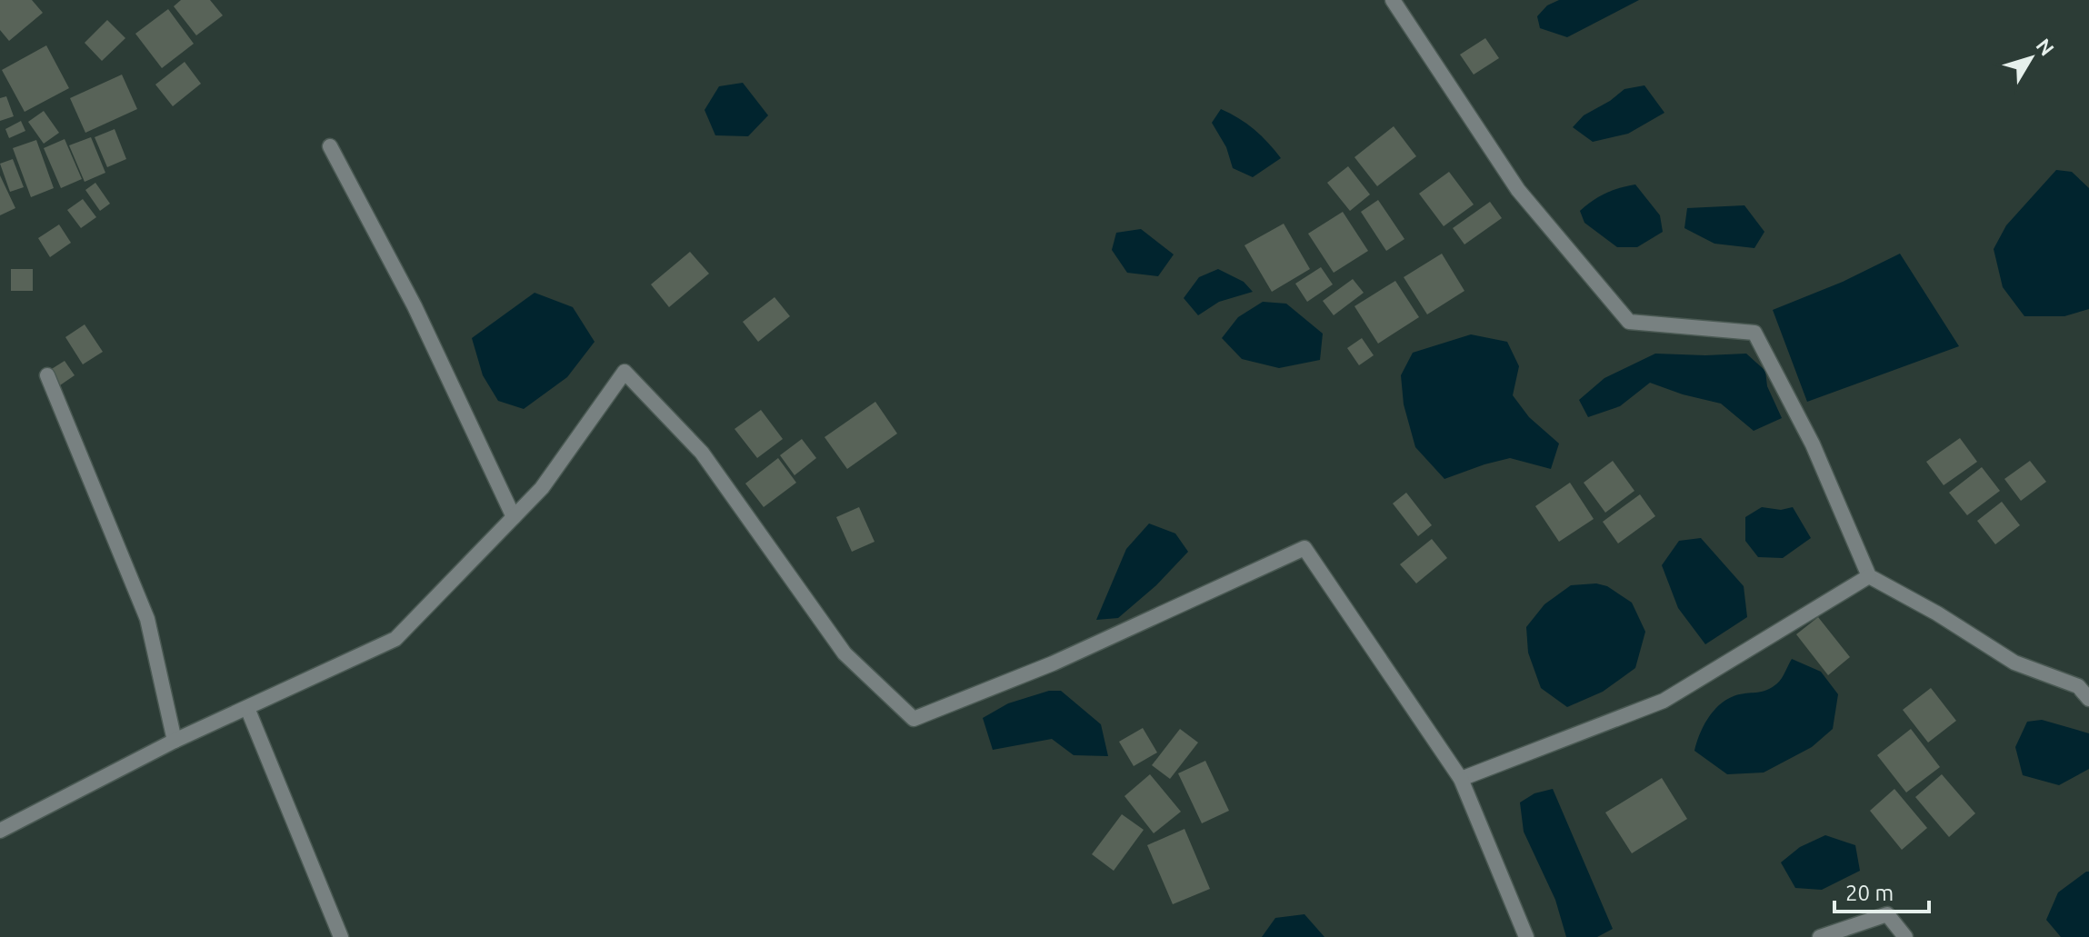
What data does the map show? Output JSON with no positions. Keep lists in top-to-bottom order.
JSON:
{
  "scale_bar": "20 m",
  "north": "top right"
}
